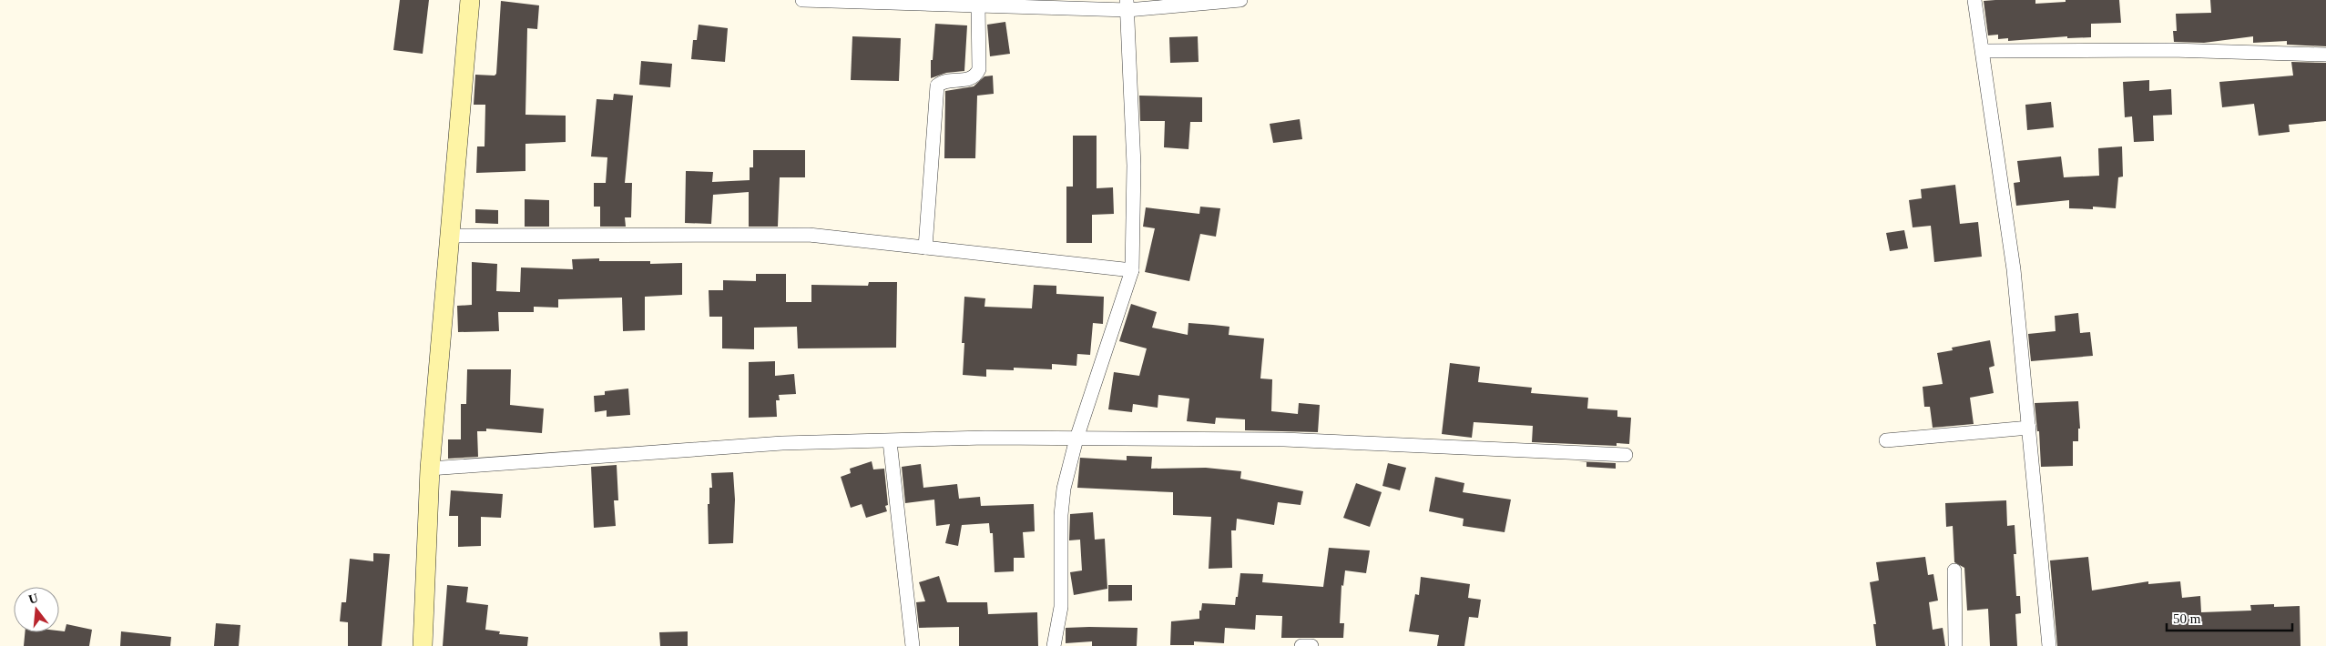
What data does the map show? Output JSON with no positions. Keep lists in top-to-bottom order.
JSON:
{
  "scale_bar": "50 m",
  "north": "top"
}
